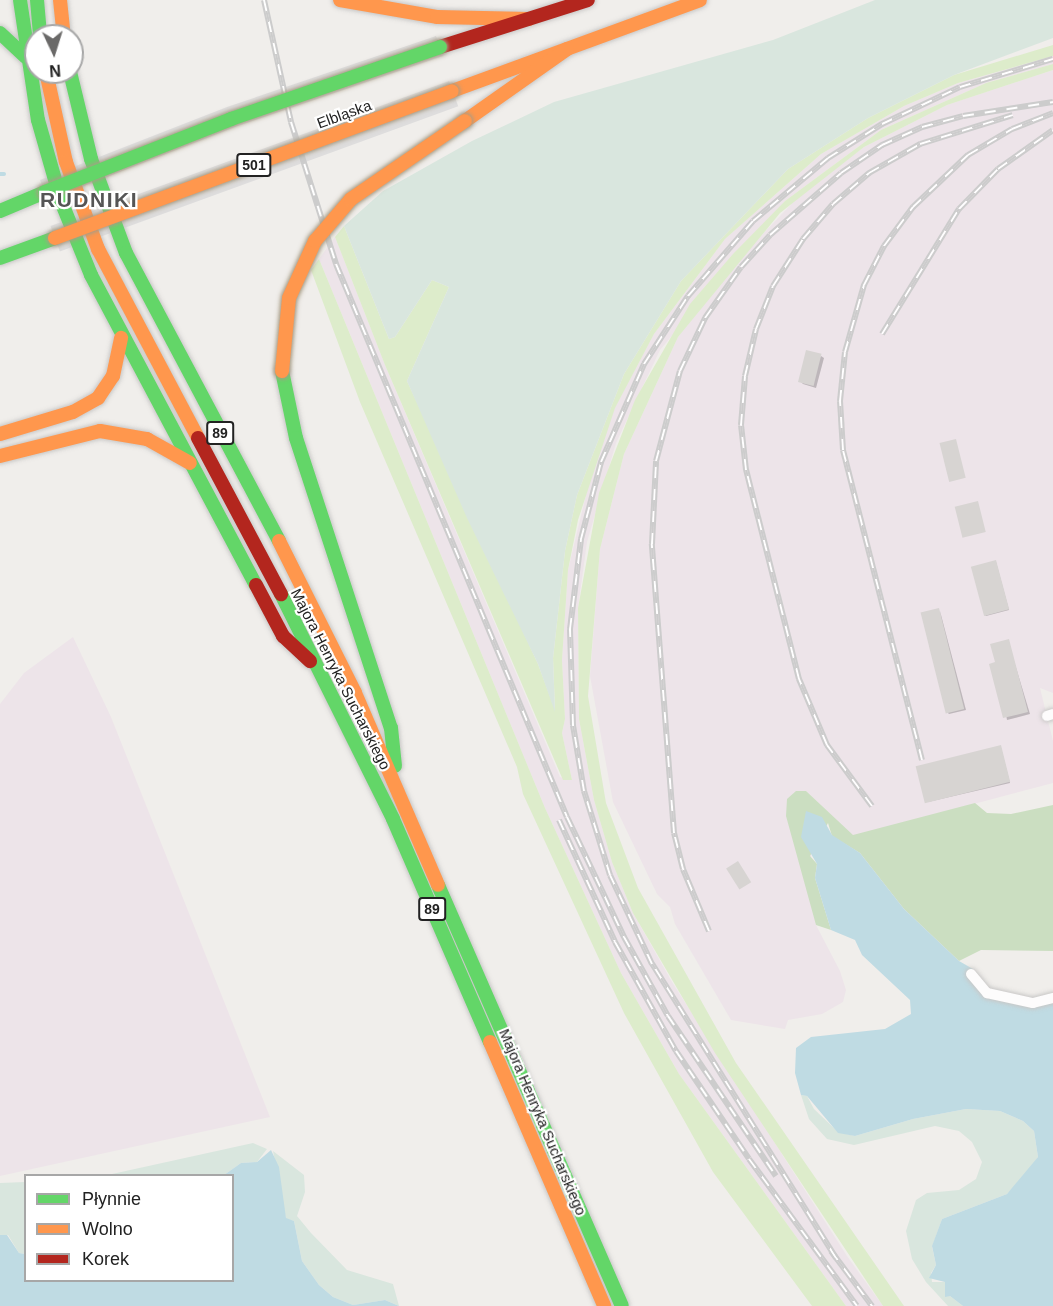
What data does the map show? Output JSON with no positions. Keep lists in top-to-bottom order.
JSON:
{
  "streets": {
    "main road": [
      "Elbląska",
      "501",
      "89",
      "Majora Henryka Sucharskiego"
    ]
  },
  "districts": ["RUDNIKI"],
  "legend": ["Płynnie", "Wolno", "Korek"],
  "north": "bottom"
}
